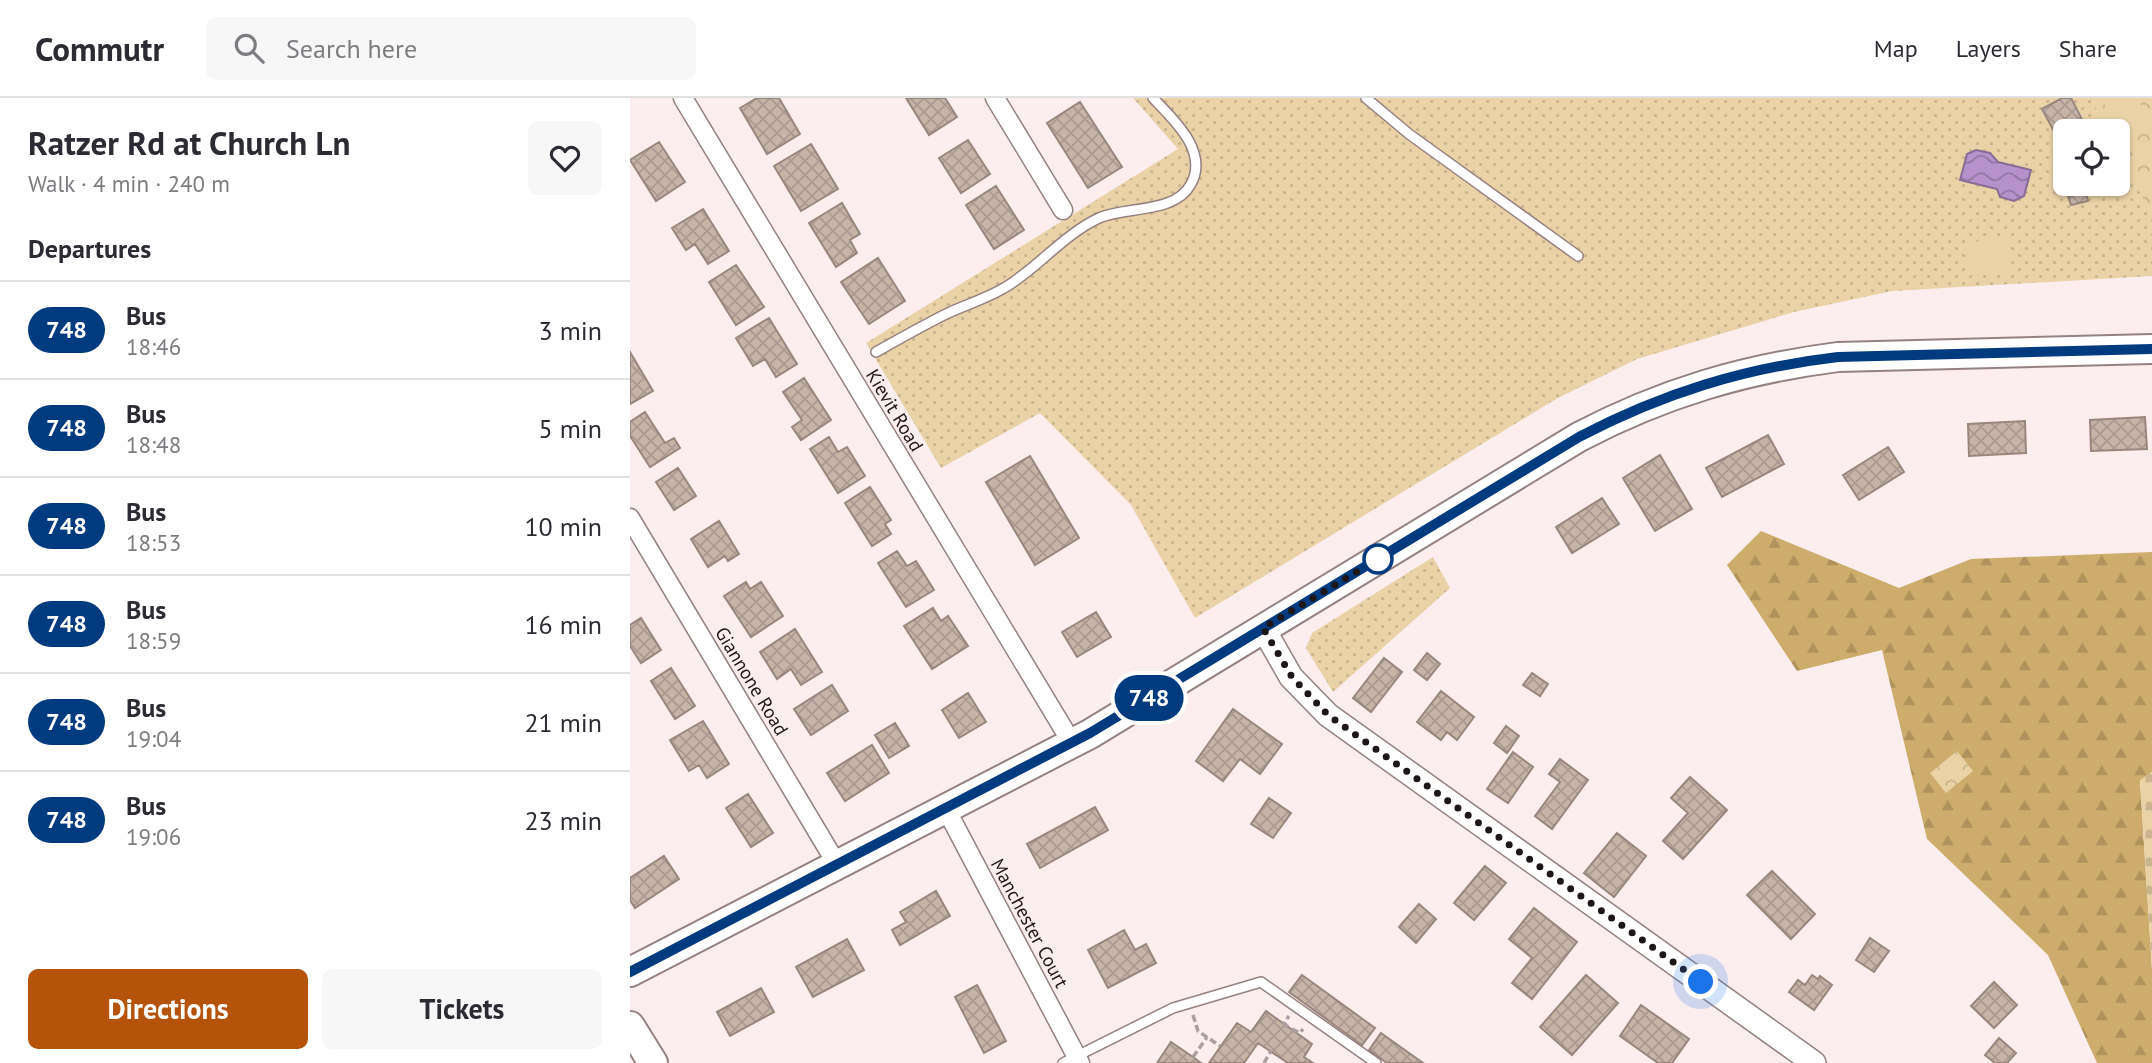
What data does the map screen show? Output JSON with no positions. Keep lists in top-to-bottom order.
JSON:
{
  "streets": {
    "street": ["Kievit Road", "Giannone Road", "Manchester Court"]
  },
  "lines": ["bus line 748"],
  "page": {
    "header": "Commutr",
    "search": "Search here",
    "nav": ["Map", "Layers", "Share"],
    "heading": [
      ["Ratzer Rd at Church Ln", "Walk · 4 min · 240 m"],
      "Departures"
    ],
    "on_map": "748",
    "list": [
      {
        "mark": "748",
        "name": "Bus",
        "note": "18:46",
        "value": "3 min"
      },
      {
        "mark": "748",
        "name": "Bus",
        "note": "18:48",
        "value": "5 min"
      },
      {
        "mark": "748",
        "name": "Bus",
        "note": "18:53",
        "value": "10 min"
      },
      {
        "mark": "748",
        "name": "Bus",
        "note": "18:59",
        "value": "16 min"
      },
      {
        "mark": "748",
        "name": "Bus",
        "note": "19:04",
        "value": "21 min"
      },
      {
        "mark": "748",
        "name": "Bus",
        "note": "19:06",
        "value": "23 min"
      }
    ],
    "buttons": ["Directions", "Tickets"]
  }
}
